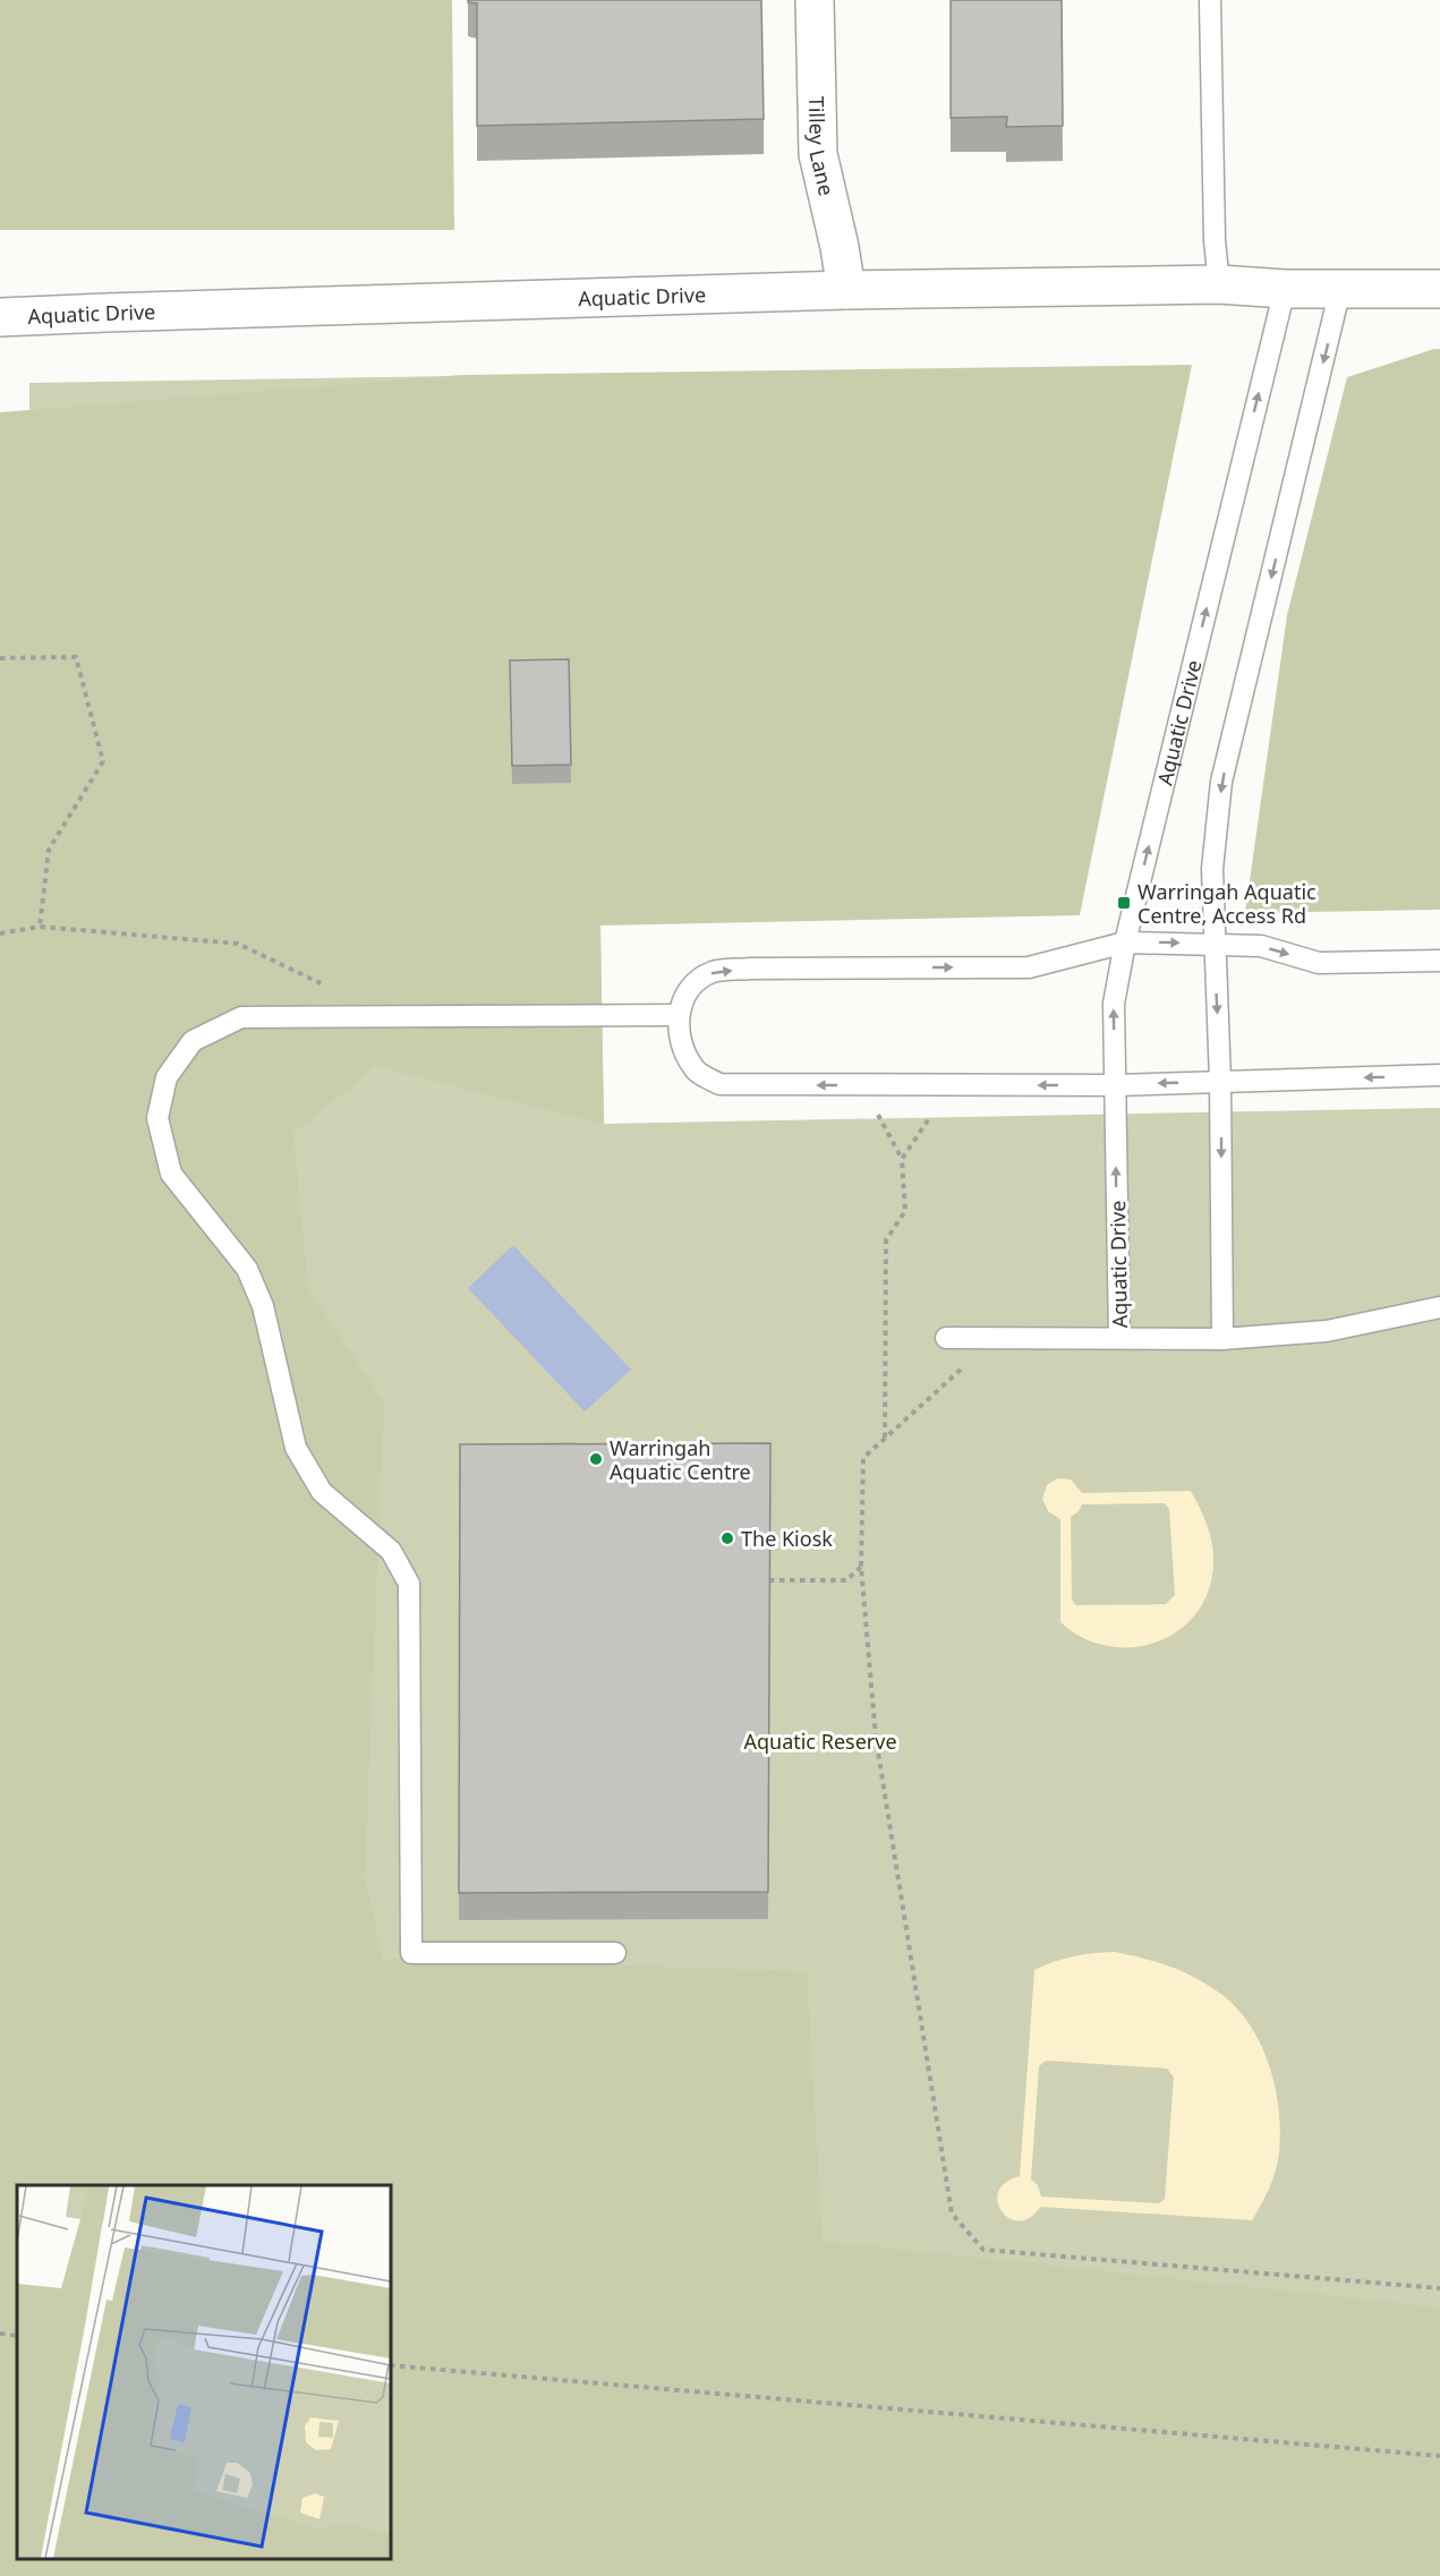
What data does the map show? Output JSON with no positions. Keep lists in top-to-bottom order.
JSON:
{
  "streets": {
    "street": ["Tilley Lane", "Aquatic Drive"]
  },
  "crossings": [
    ["Tilley Lane", "Aquatic Drive"]
  ],
  "one_way": ["Aquatic Drive"],
  "parks": ["Aquatic Reserve"],
  "places": {
    "transit": ["Warringah Aquatic Centre, Access Rd"],
    "other": ["Warringah Aquatic Centre", "The Kiosk"]
  }
}
